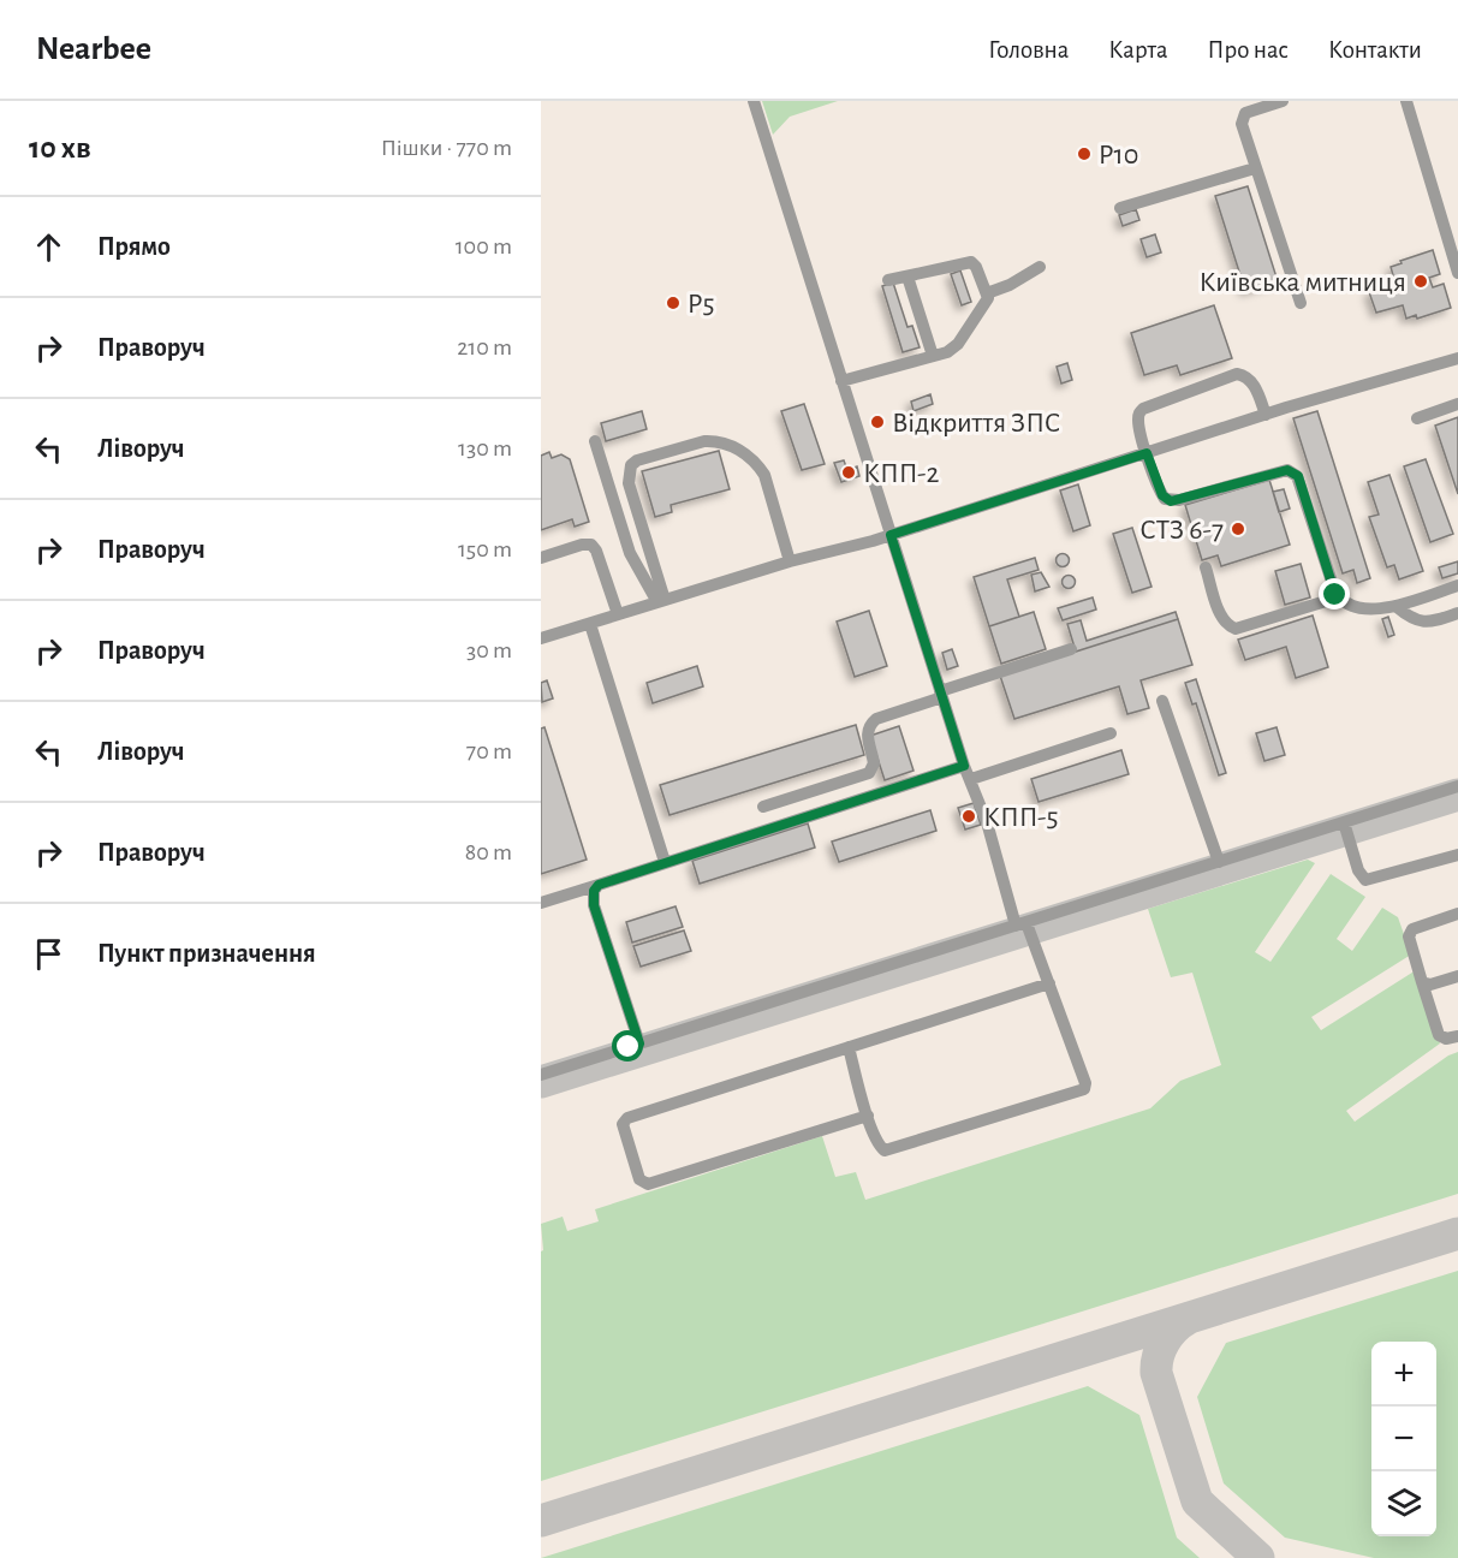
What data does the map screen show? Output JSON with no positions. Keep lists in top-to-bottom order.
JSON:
{
  "places": [
    "P10",
    "Київська митниця",
    "P5",
    "Відкриття ЗПС",
    "КПП-2",
    "СТЗ 6-7",
    "КПП-5"
  ],
  "page": {
    "header": "Nearbee",
    "nav": [
      "Головна",
      "Карта",
      "Про нас",
      "Контакти"
    ],
    "heading": ["10 хв", "Пішки · 770 m"],
    "list": [
      ["Прямо", "100 m"],
      ["Праворуч", "210 m"],
      ["Ліворуч", "130 m"],
      ["Праворуч", "150 m"],
      ["Праворуч", "30 m"],
      ["Ліворуч", "70 m"],
      ["Праворуч", "80 m"],
      "Пункт призначення"
    ],
    "map_buttons": ["+", "−"]
  }
}
